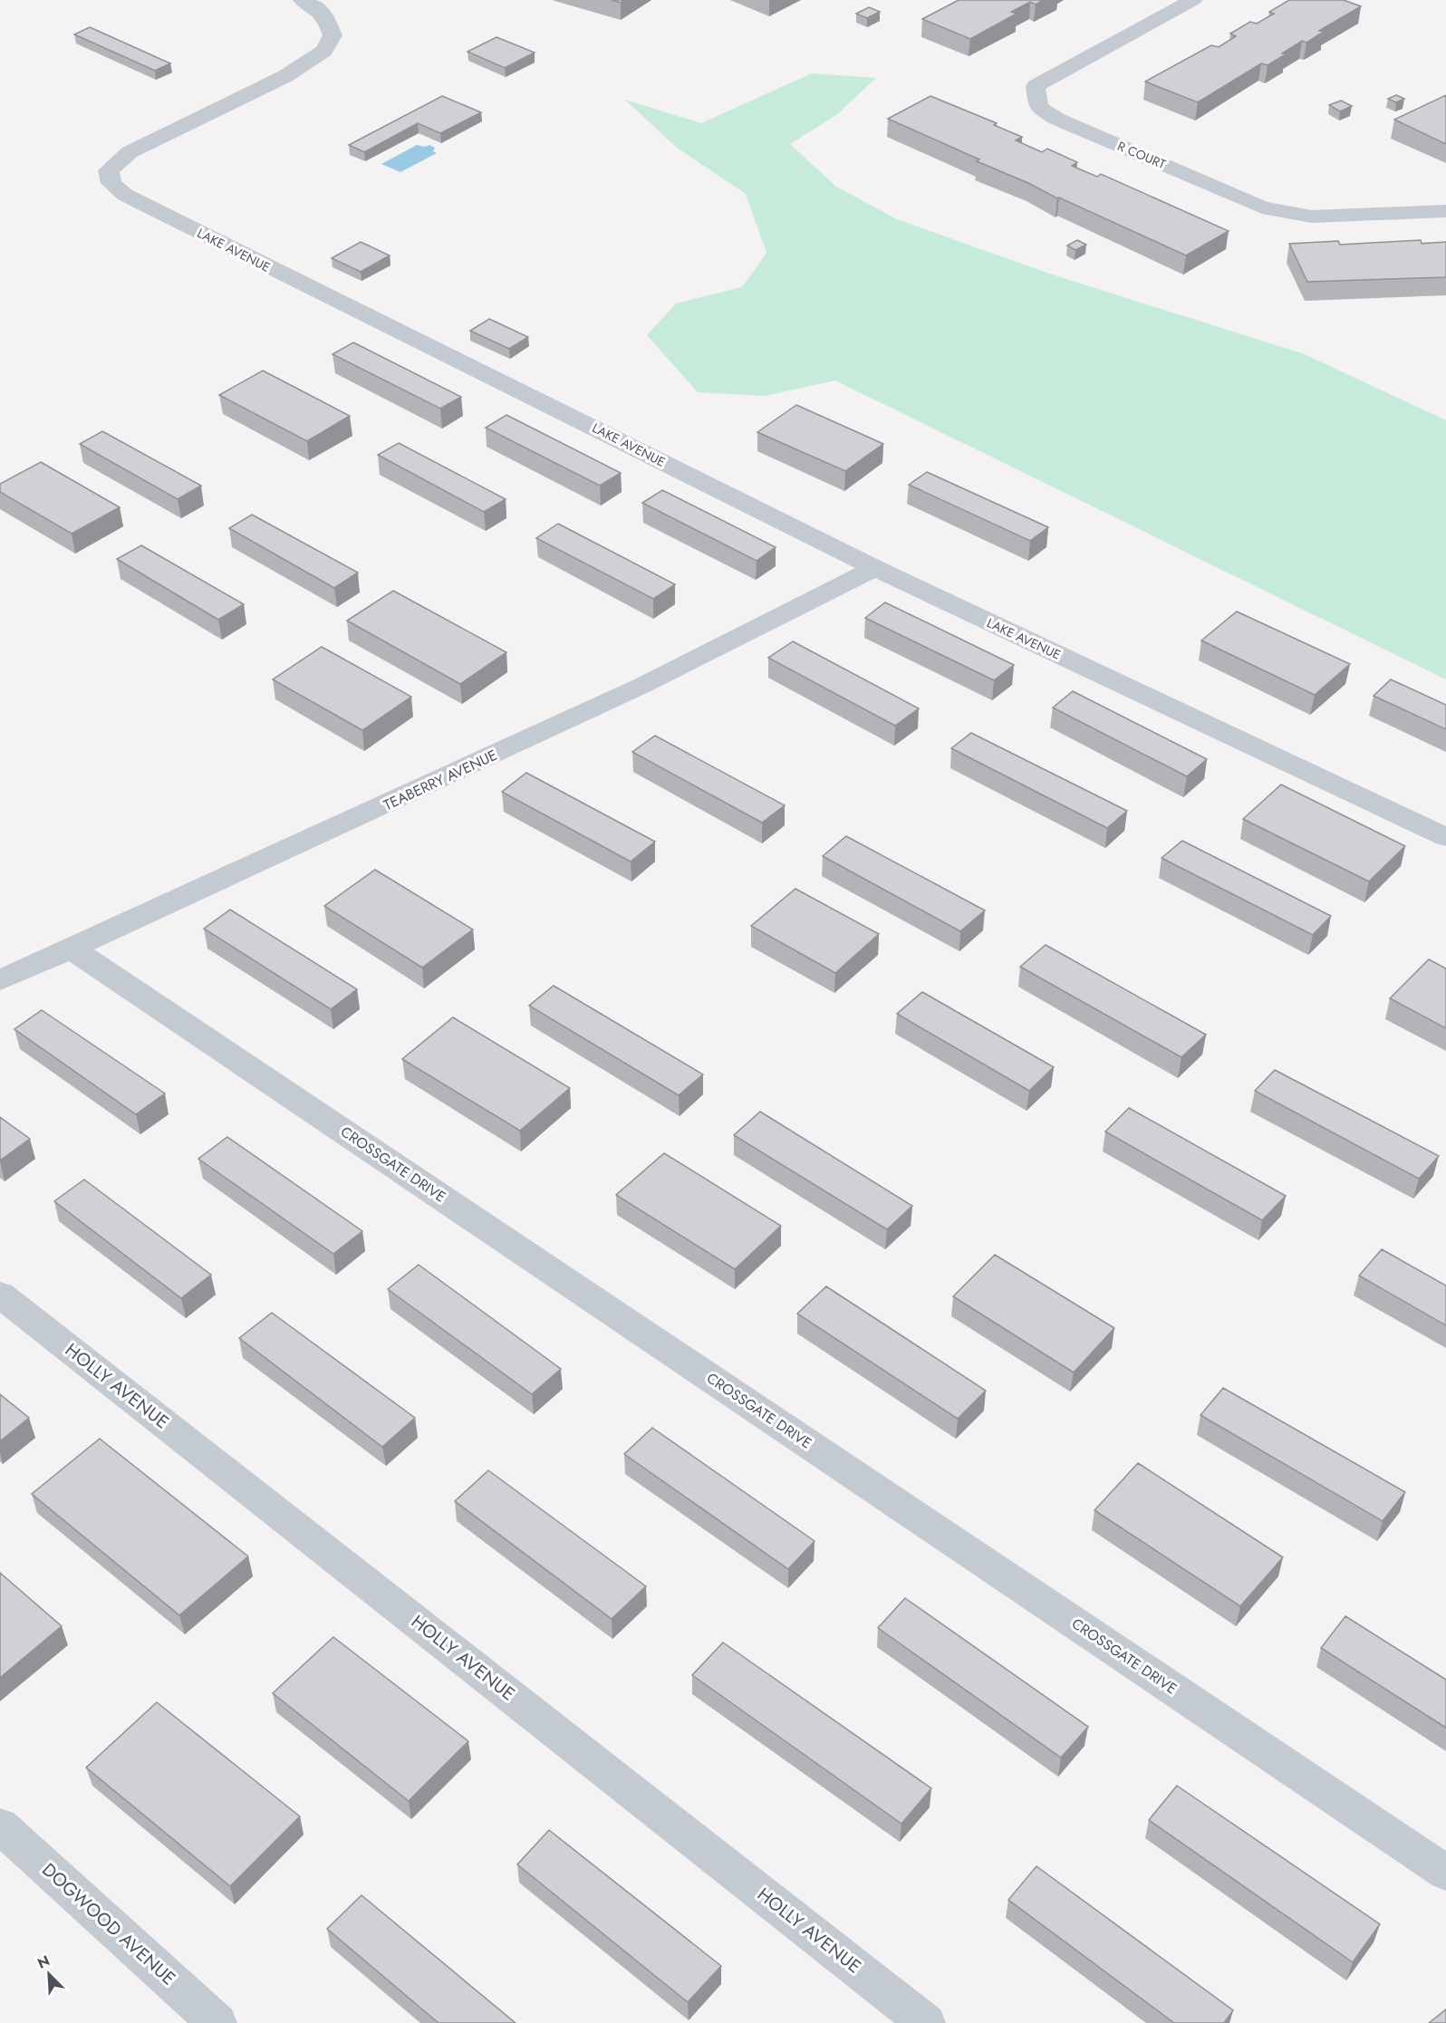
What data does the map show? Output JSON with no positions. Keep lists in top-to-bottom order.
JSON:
{
  "streets": {
    "street": [
      "R COURT",
      "LAKE AVENUE",
      "TEABERRY AVENUE",
      "CROSSGATE DRIVE",
      "HOLLY AVENUE",
      "DOGWOOD AVENUE"
    ]
  },
  "crossings": [
    ["LAKE AVENUE", "TEABERRY AVENUE"],
    ["TEABERRY AVENUE", "CROSSGATE DRIVE"]
  ],
  "north": "top left"
}
